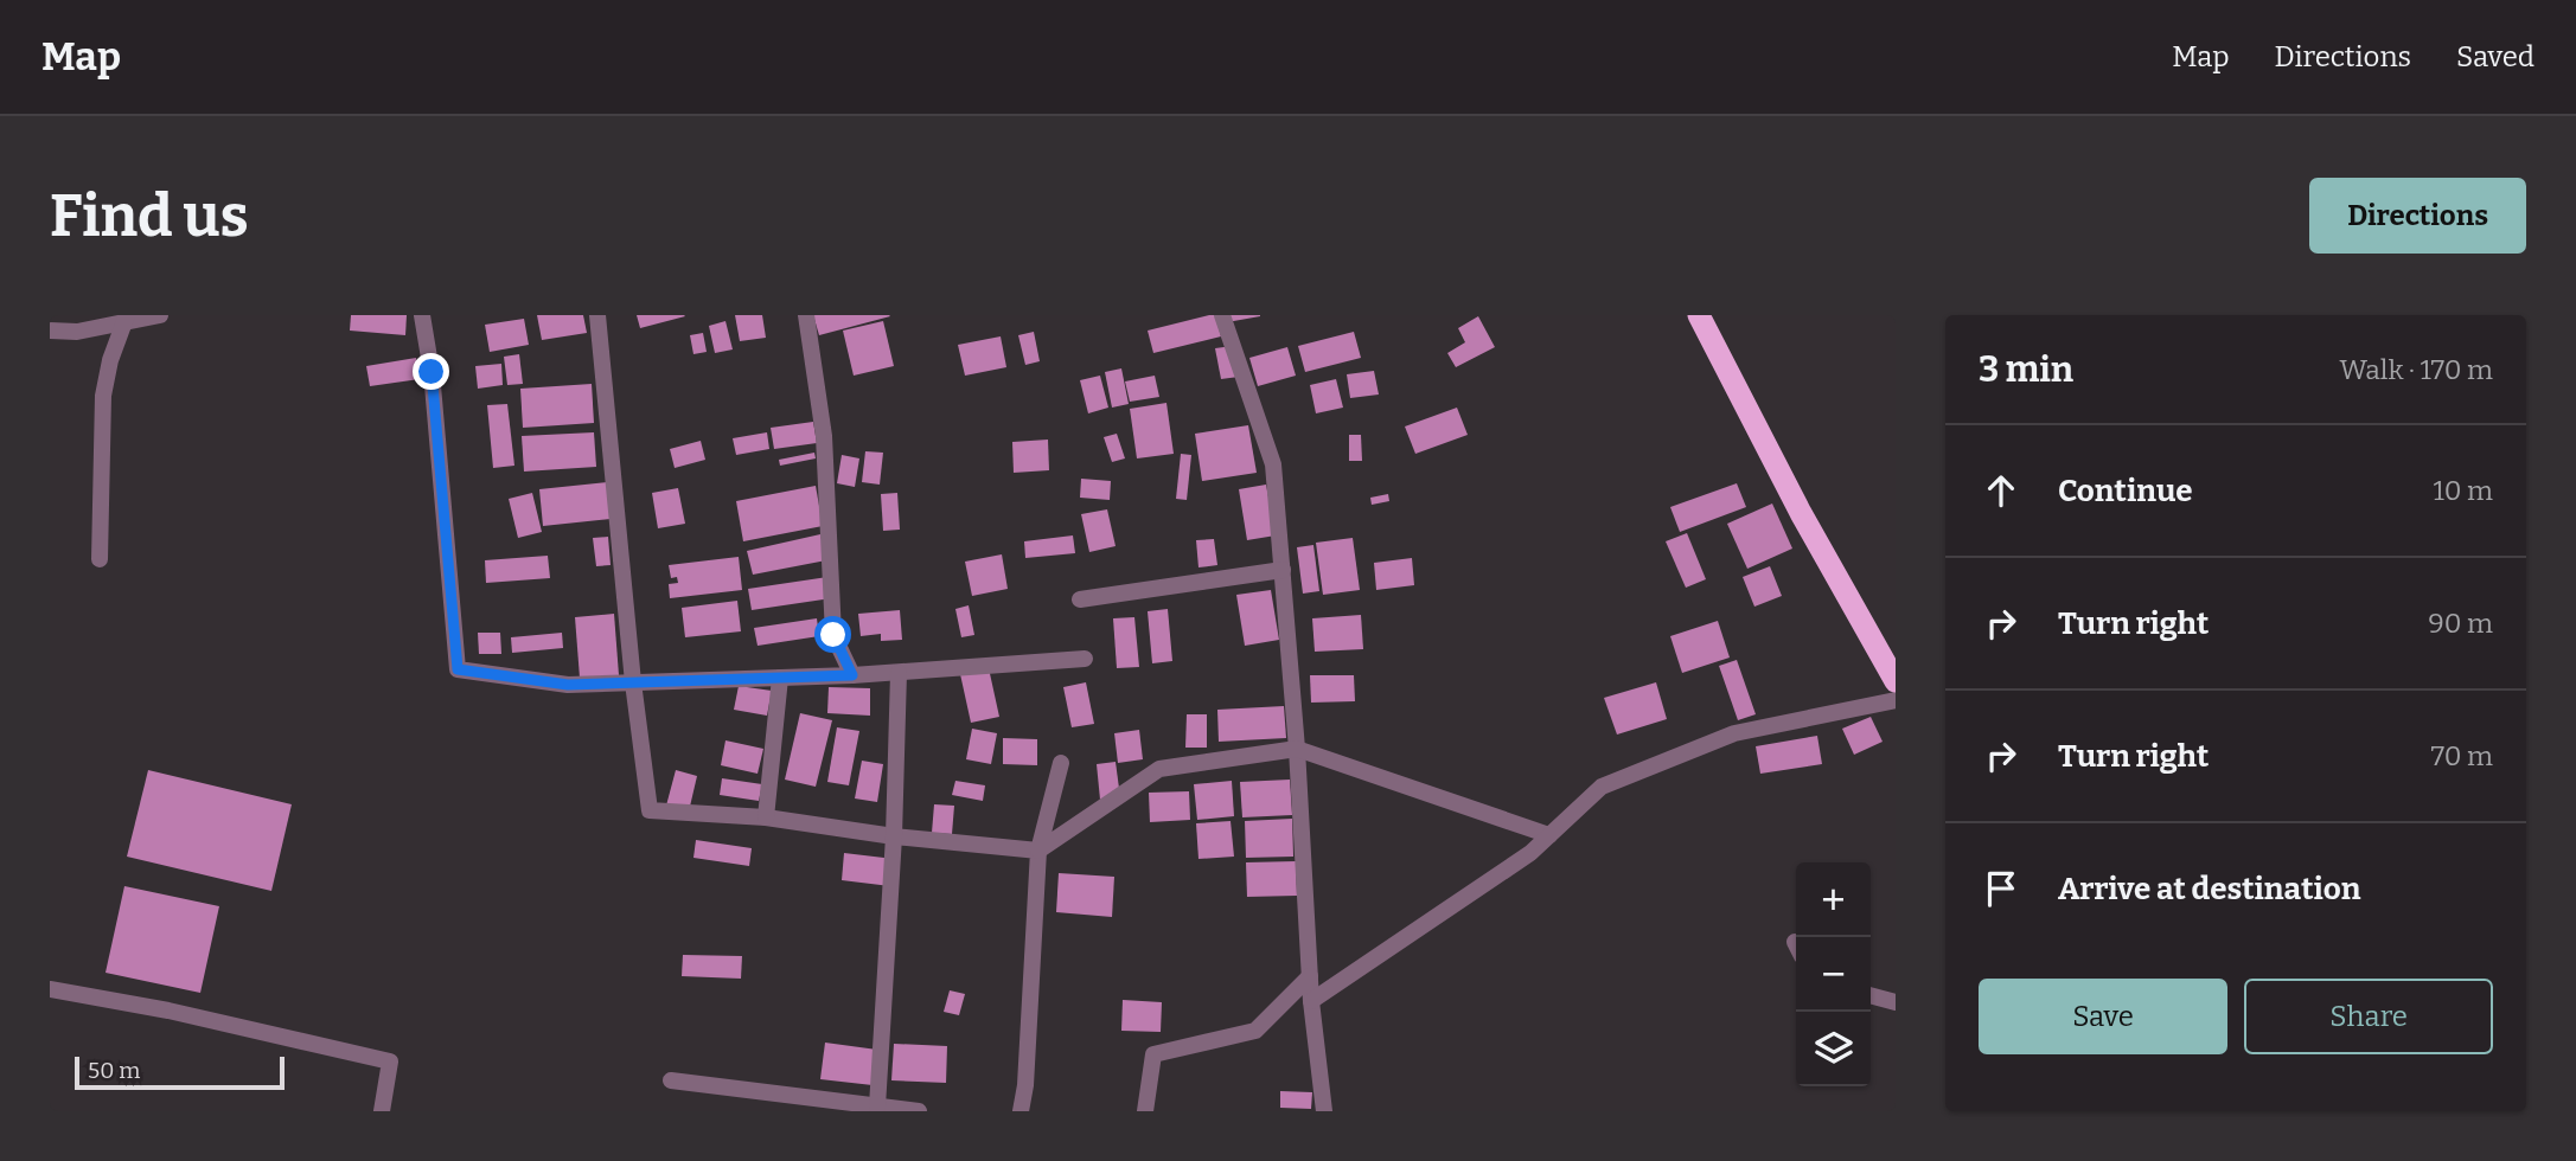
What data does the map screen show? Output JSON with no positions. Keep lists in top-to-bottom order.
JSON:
{
  "scale_bar": "50 m",
  "page": {
    "header": "Map",
    "nav": ["Map", "Directions", "Saved"],
    "buttons": [
      "Directions",
      ["Save", "Share"]
    ],
    "title": "Find us",
    "heading": ["3 min", "Walk · 170 m"],
    "list": [
      ["Continue", "10 m"],
      ["Turn right", "90 m"],
      ["Turn right", "70 m"],
      "Arrive at destination"
    ],
    "map_buttons": ["+", "−"],
    "scale": "50 m"
  }
}
